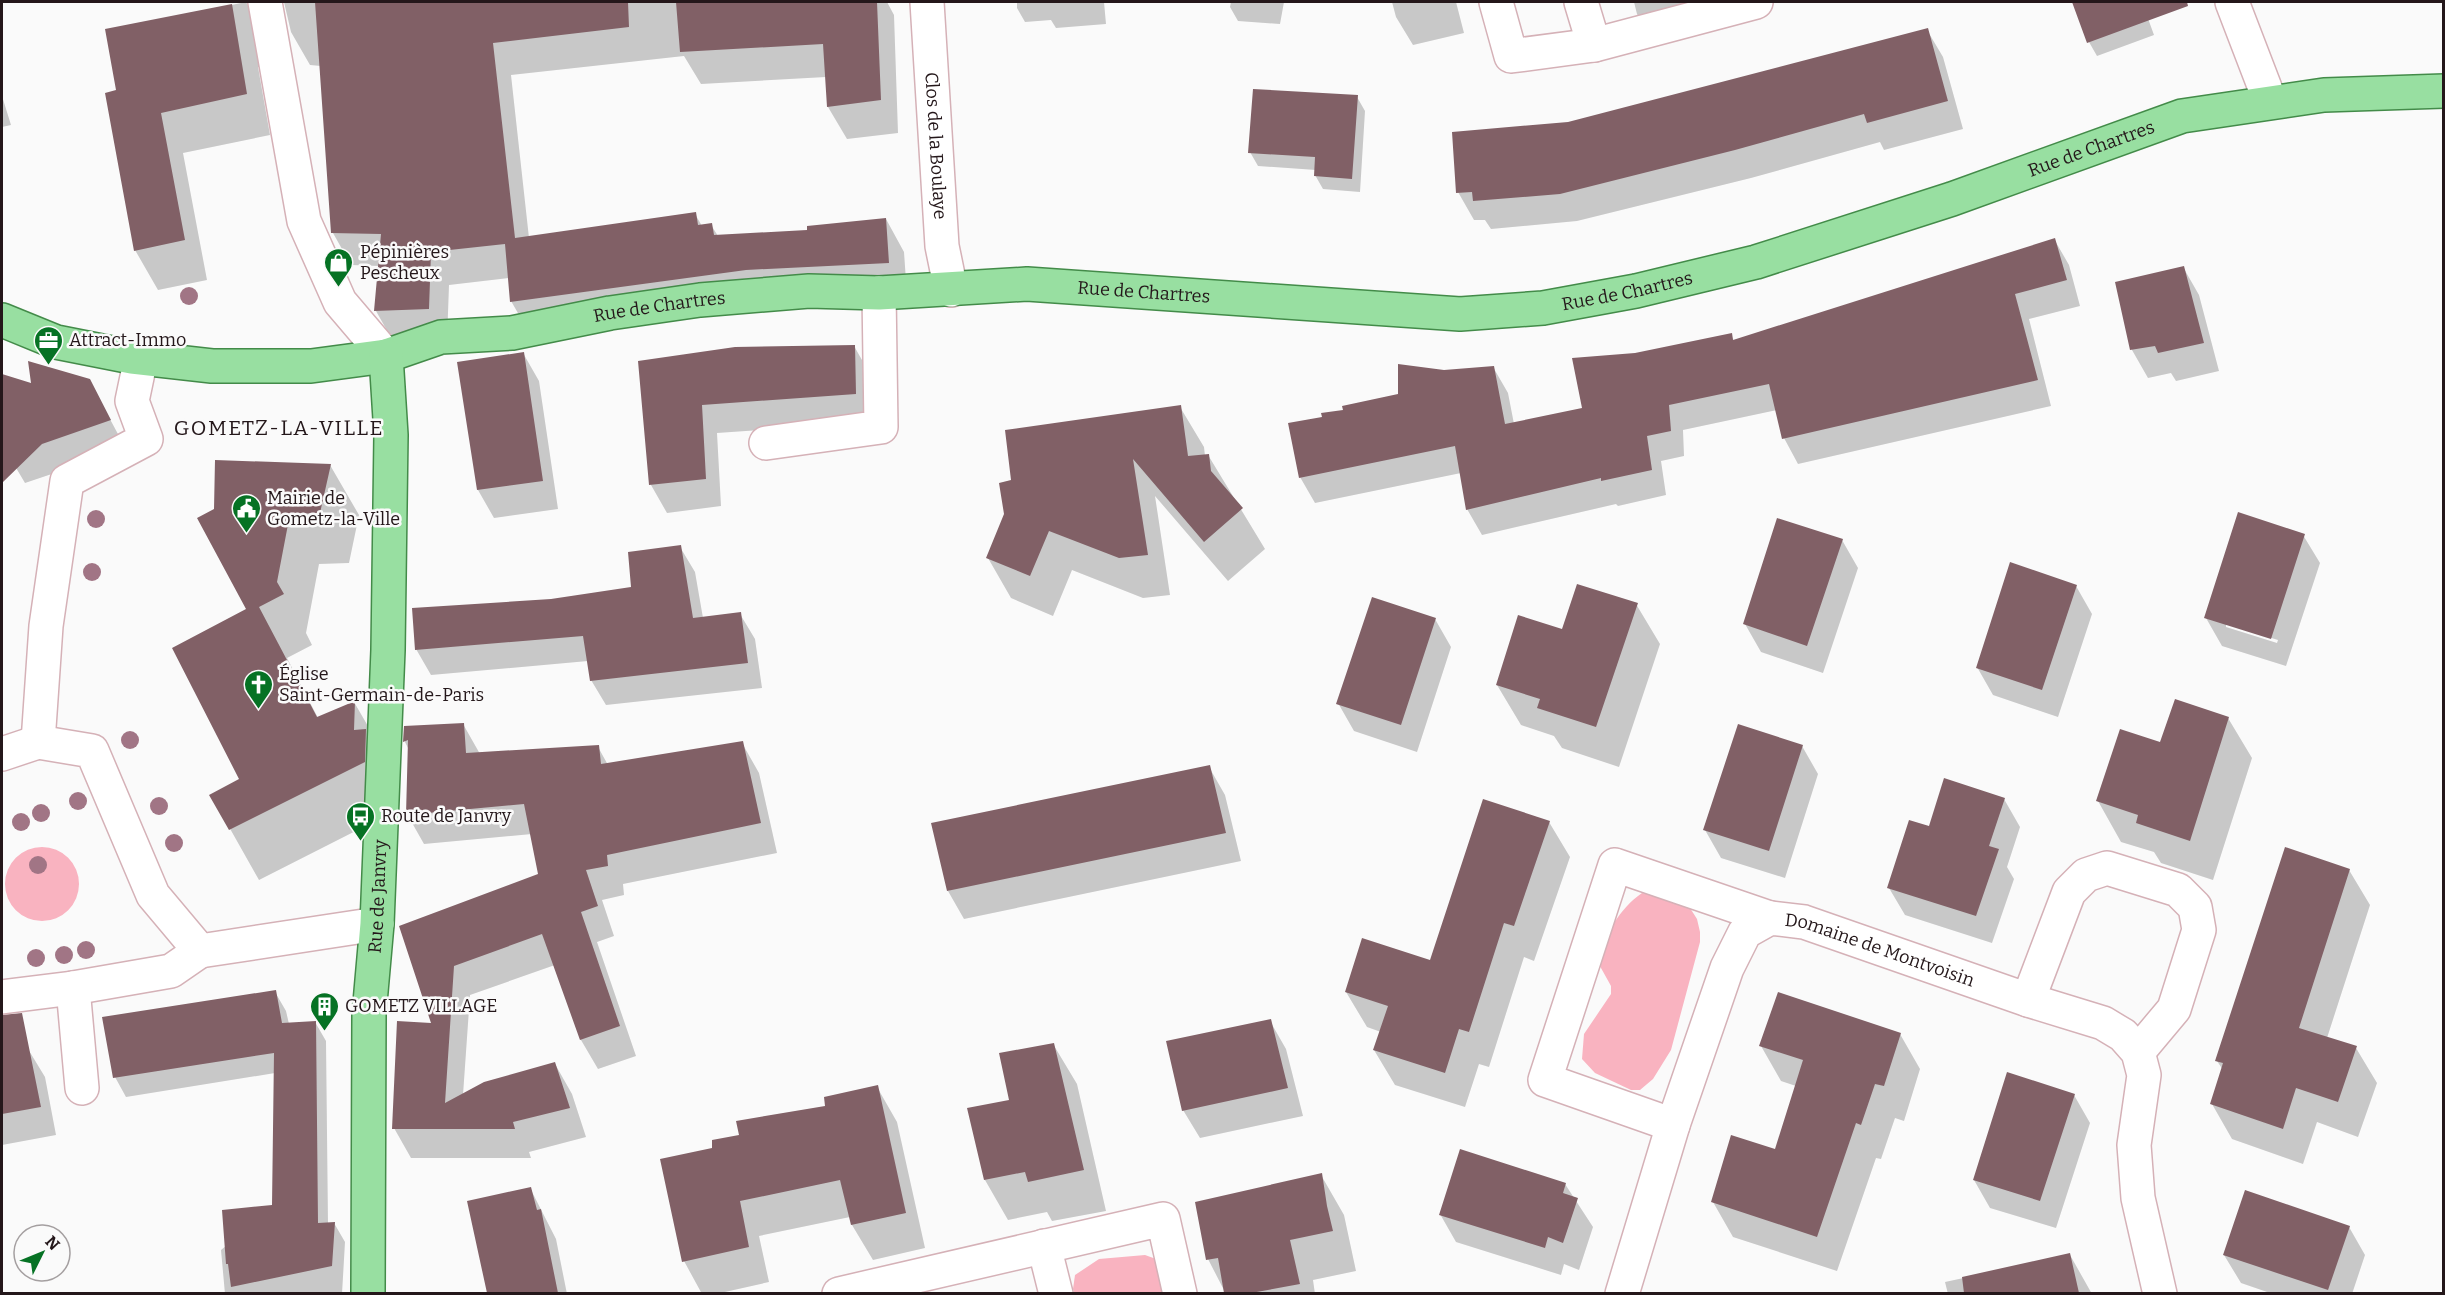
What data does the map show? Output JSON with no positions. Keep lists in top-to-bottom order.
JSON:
{
  "streets": {
    "main road": ["Rue de Chartres", "Rue de Janvry"],
    "street": ["Clos de la Boulaye", "Domaine de Montvoisin"]
  },
  "crossings": [
    ["Clos de la Boulaye", "Rue de Chartres"],
    ["Rue de Chartres", "Rue de Janvry"]
  ],
  "districts": ["GOMETZ-LA-VILLE"],
  "places": {
    "shop": ["Pépinières Pescheux"],
    "office": ["Attract-Immo"],
    "public building": ["Mairie de Gometz-la-Ville"],
    "church": ["Église Saint-Germain-de-Paris"],
    "bus stop": ["Route de Janvry"],
    "building": ["GOMETZ VILLAGE"]
  },
  "north": "top right"
}
